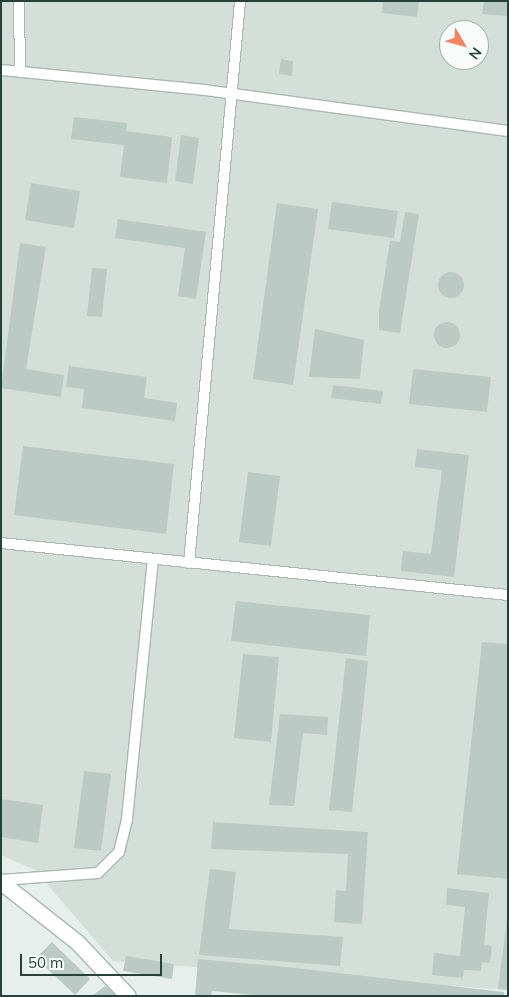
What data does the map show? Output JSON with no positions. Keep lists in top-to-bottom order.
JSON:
{
  "scale_bar": "50 m",
  "north": "bottom right"
}
